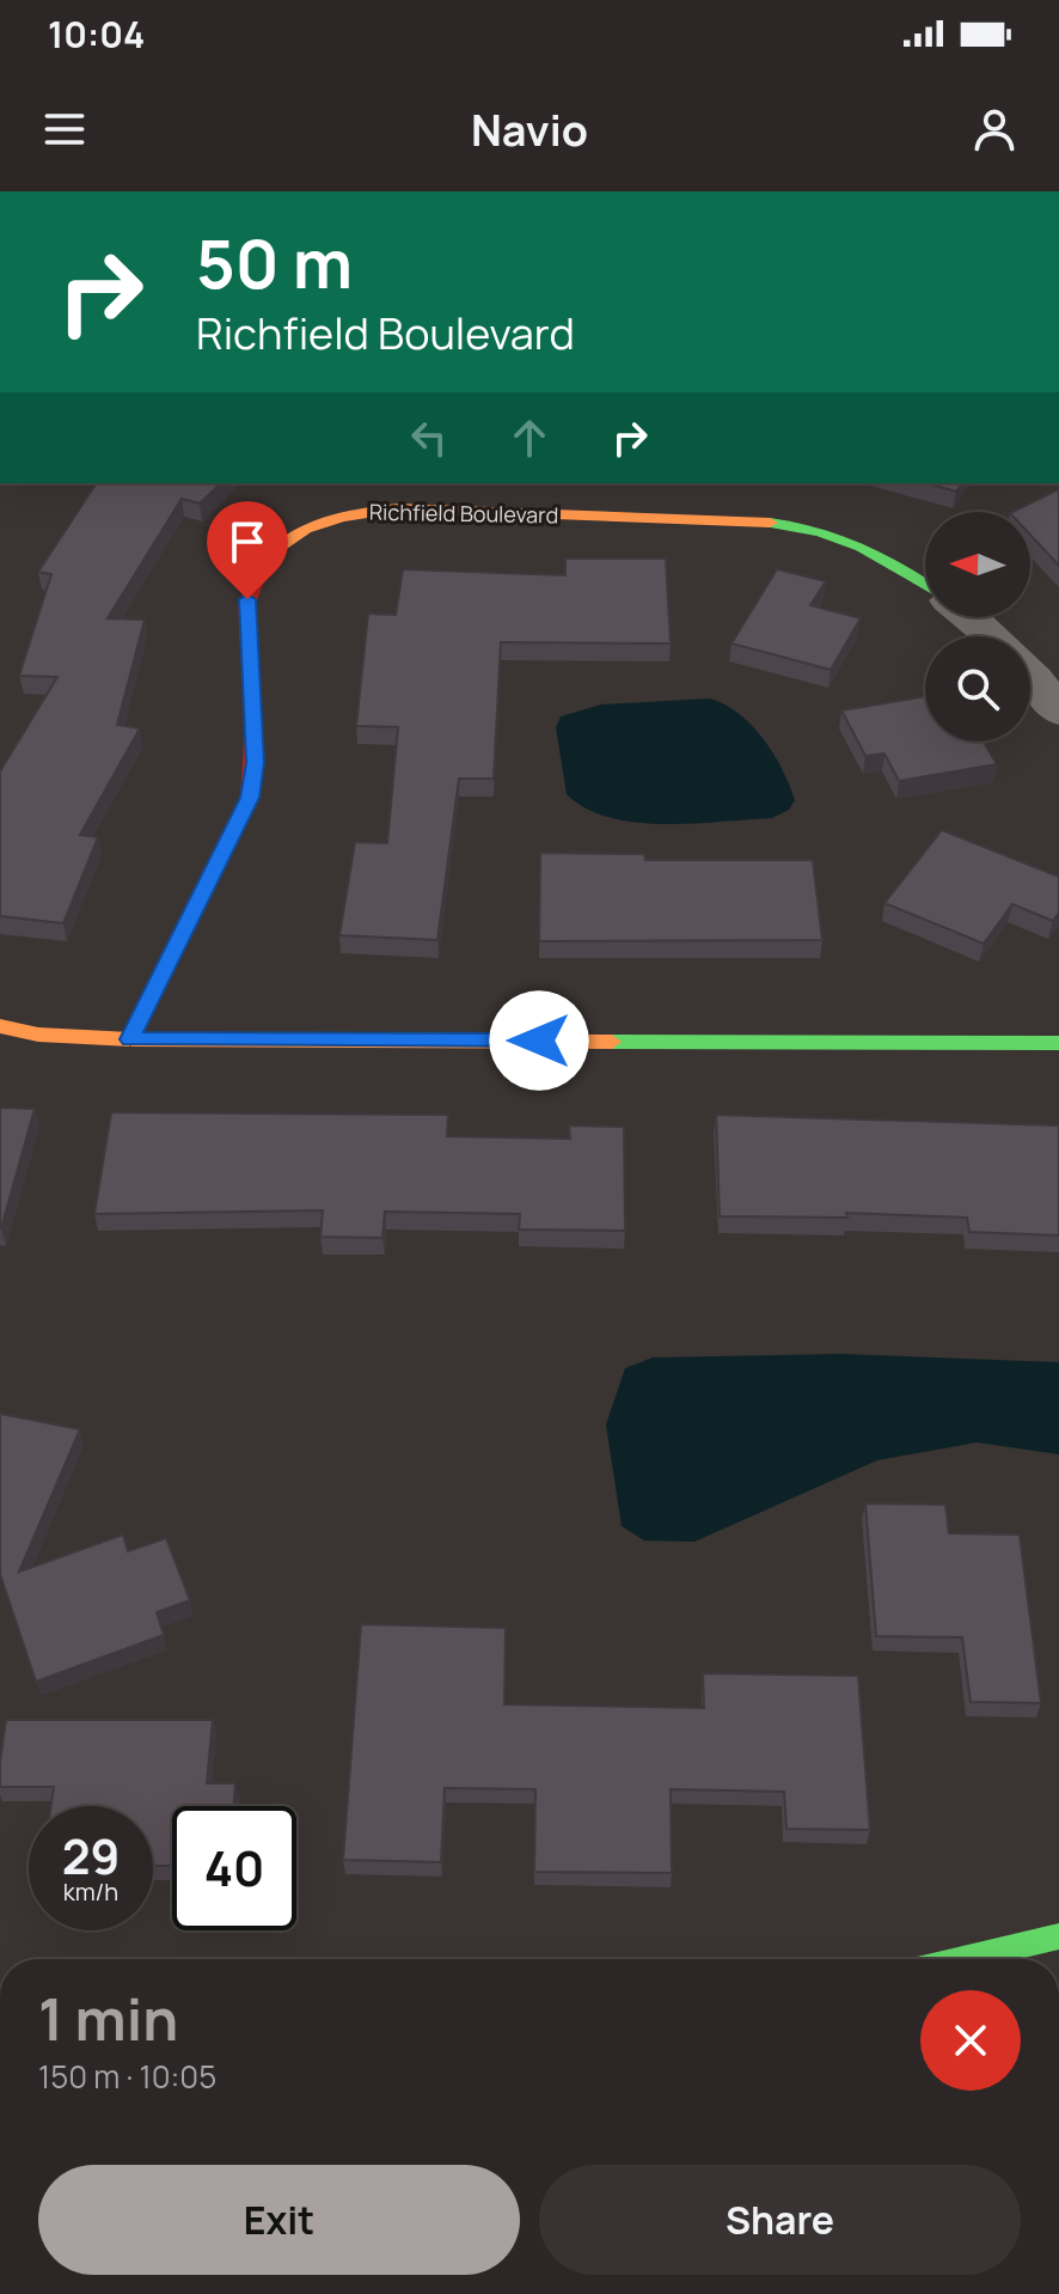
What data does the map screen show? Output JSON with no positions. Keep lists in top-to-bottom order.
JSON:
{
  "streets": {
    "street": ["Richfield Boulevard"]
  },
  "north": "left",
  "page": {
    "status": "10:04",
    "header": "Navio",
    "turn": ["50 m", "Richfield Boulevard"],
    "speed": "29 km/h",
    "limit": "40",
    "heading": ["1 min", "150 m · 10:05"],
    "buttons": ["Exit", "Share"]
  }
}
